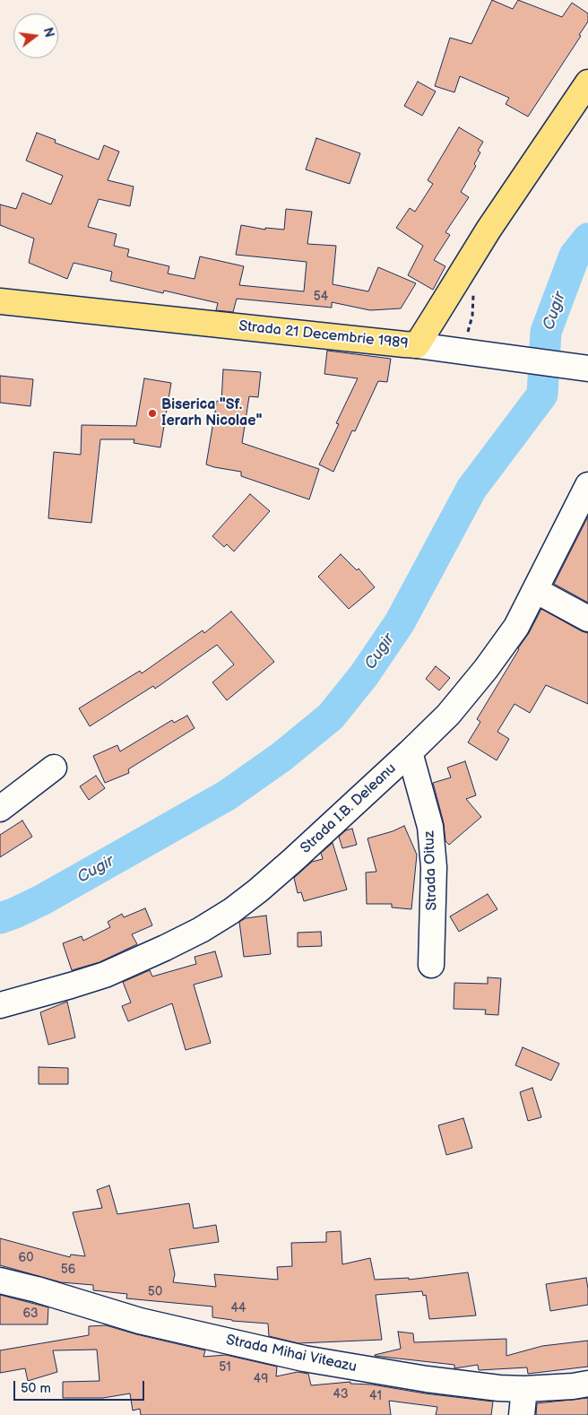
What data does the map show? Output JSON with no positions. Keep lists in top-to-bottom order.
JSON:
{
  "streets": {
    "main road": ["Strada 21 Decembrie 1989"],
    "street": ["Strada I.B. Deleanu", "Strada Oituz", "Strada Mihai Viteazu"]
  },
  "crossings": [
    ["Strada I.B. Deleanu", "Strada Oituz"]
  ],
  "water": ["Cugir"],
  "places": ["Biserica \"Sf. Ierarh Nicolae\""],
  "house_numbers": [
    "54",
    "60",
    "56",
    "50",
    "44",
    "63",
    "51",
    "49",
    "43",
    "41"
  ],
  "scale_bar": "50 m",
  "north": "right"
}
